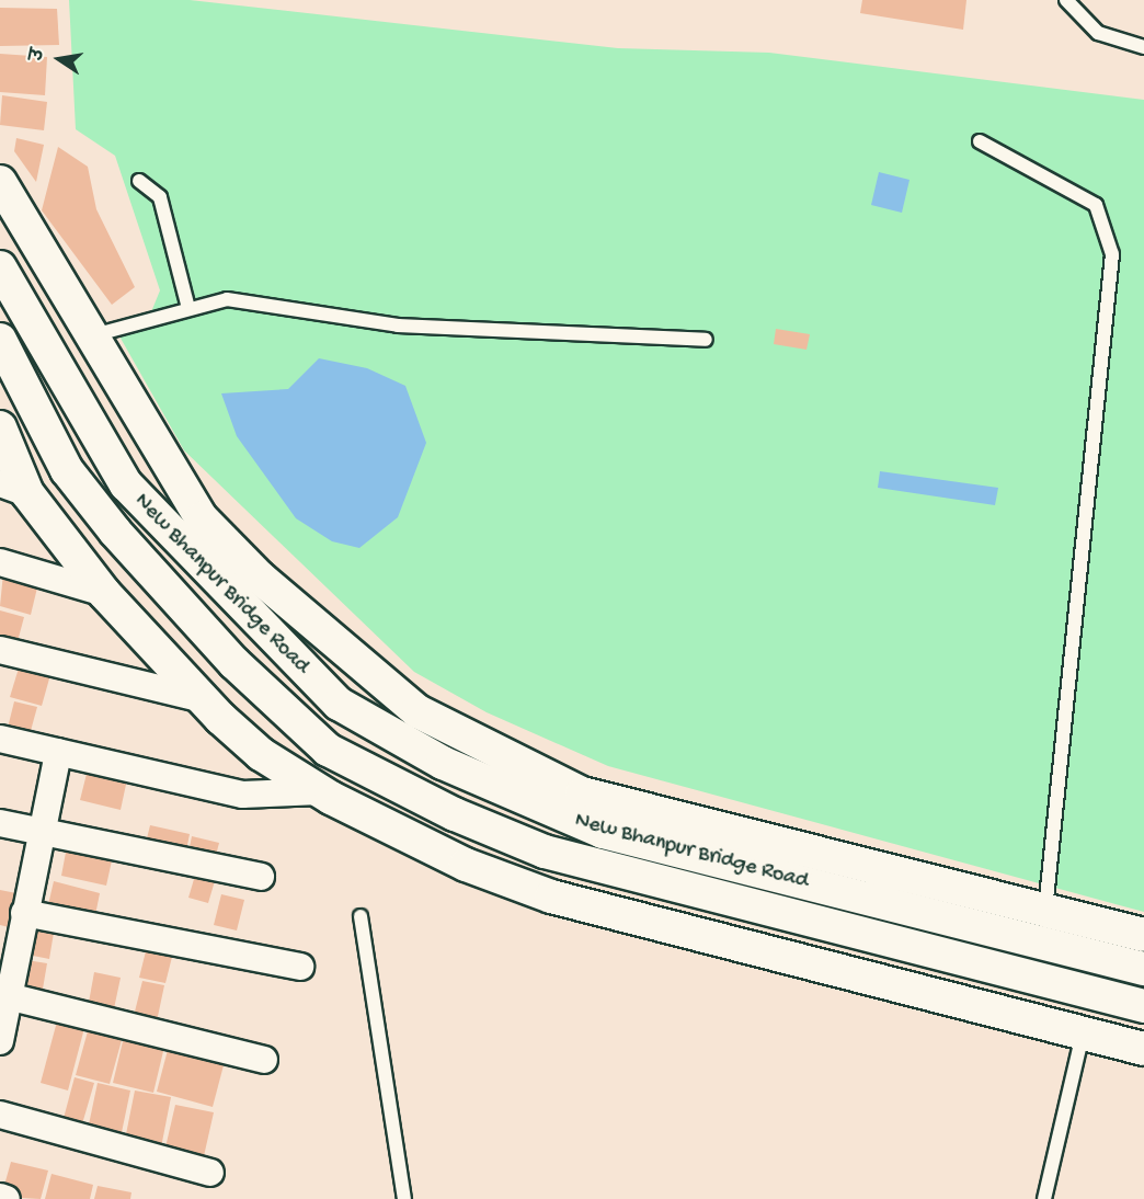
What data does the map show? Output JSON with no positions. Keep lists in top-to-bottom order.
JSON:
{
  "streets": {
    "street": ["New Bhanpur Bridge Road"]
  },
  "north": "left"
}
